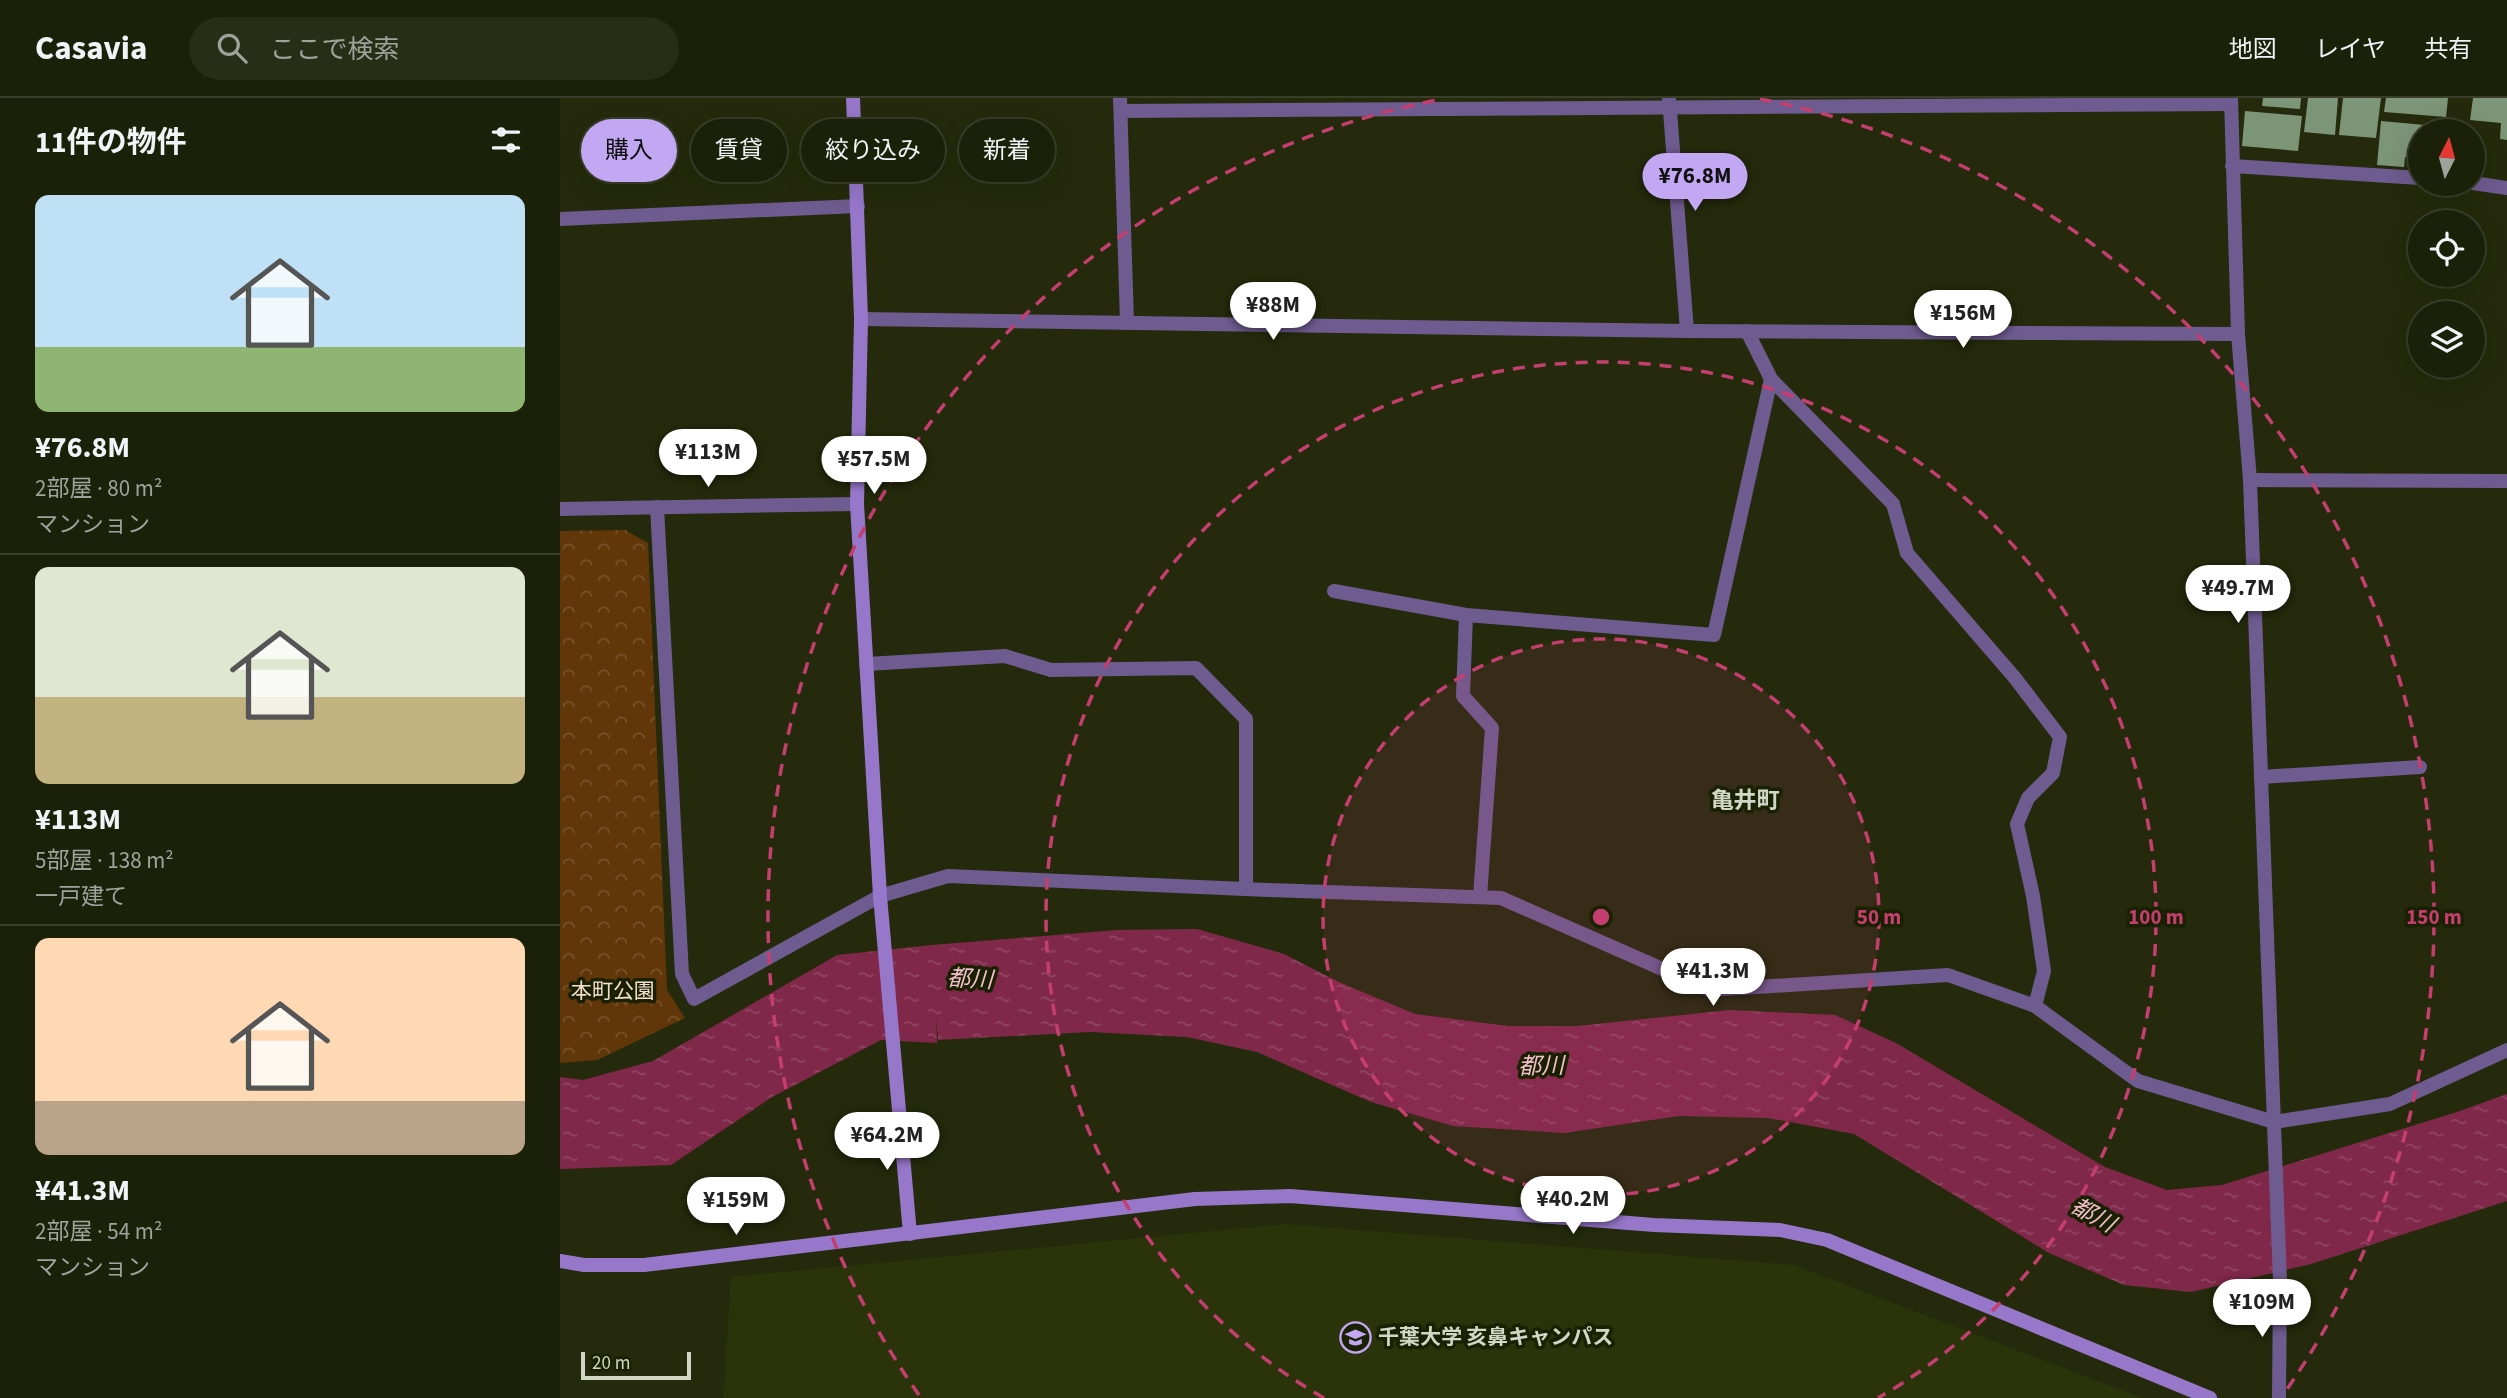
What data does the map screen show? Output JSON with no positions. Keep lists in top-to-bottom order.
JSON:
{
  "districts": ["亀井町"],
  "water": ["都川"],
  "parks": ["本町公園"],
  "places": {
    "school or university": ["千葉大学 亥鼻キャンパス"]
  },
  "scale_bar": "20 m",
  "north": "top",
  "page": {
    "header": "Casavia",
    "search": "ここで検索",
    "nav": ["地図", "レイヤ", "共有"],
    "heading": "11件の物件",
    "chip": [
      "購入",
      "賃貸",
      "絞り込み",
      "新着"
    ],
    "price": [
      "¥76.8M",
      "¥88M",
      "¥156M",
      "¥113M",
      "¥57.5M",
      "¥49.7M",
      "¥41.3M",
      "¥64.2M",
      "¥40.2M",
      "¥159M",
      "¥109M"
    ],
    "list": [
      {
        "name": "¥76.8M",
        "note": "2部屋 · 80 m² · マンション"
      },
      {
        "name": "¥113M",
        "note": "5部屋 · 138 m² · 一戸建て"
      },
      {
        "name": "¥41.3M",
        "note": "2部屋 · 54 m² · マンション"
      }
    ],
    "scale": "20 m"
  },
  "rings": ["50 m", "100 m", "150 m"]
}
